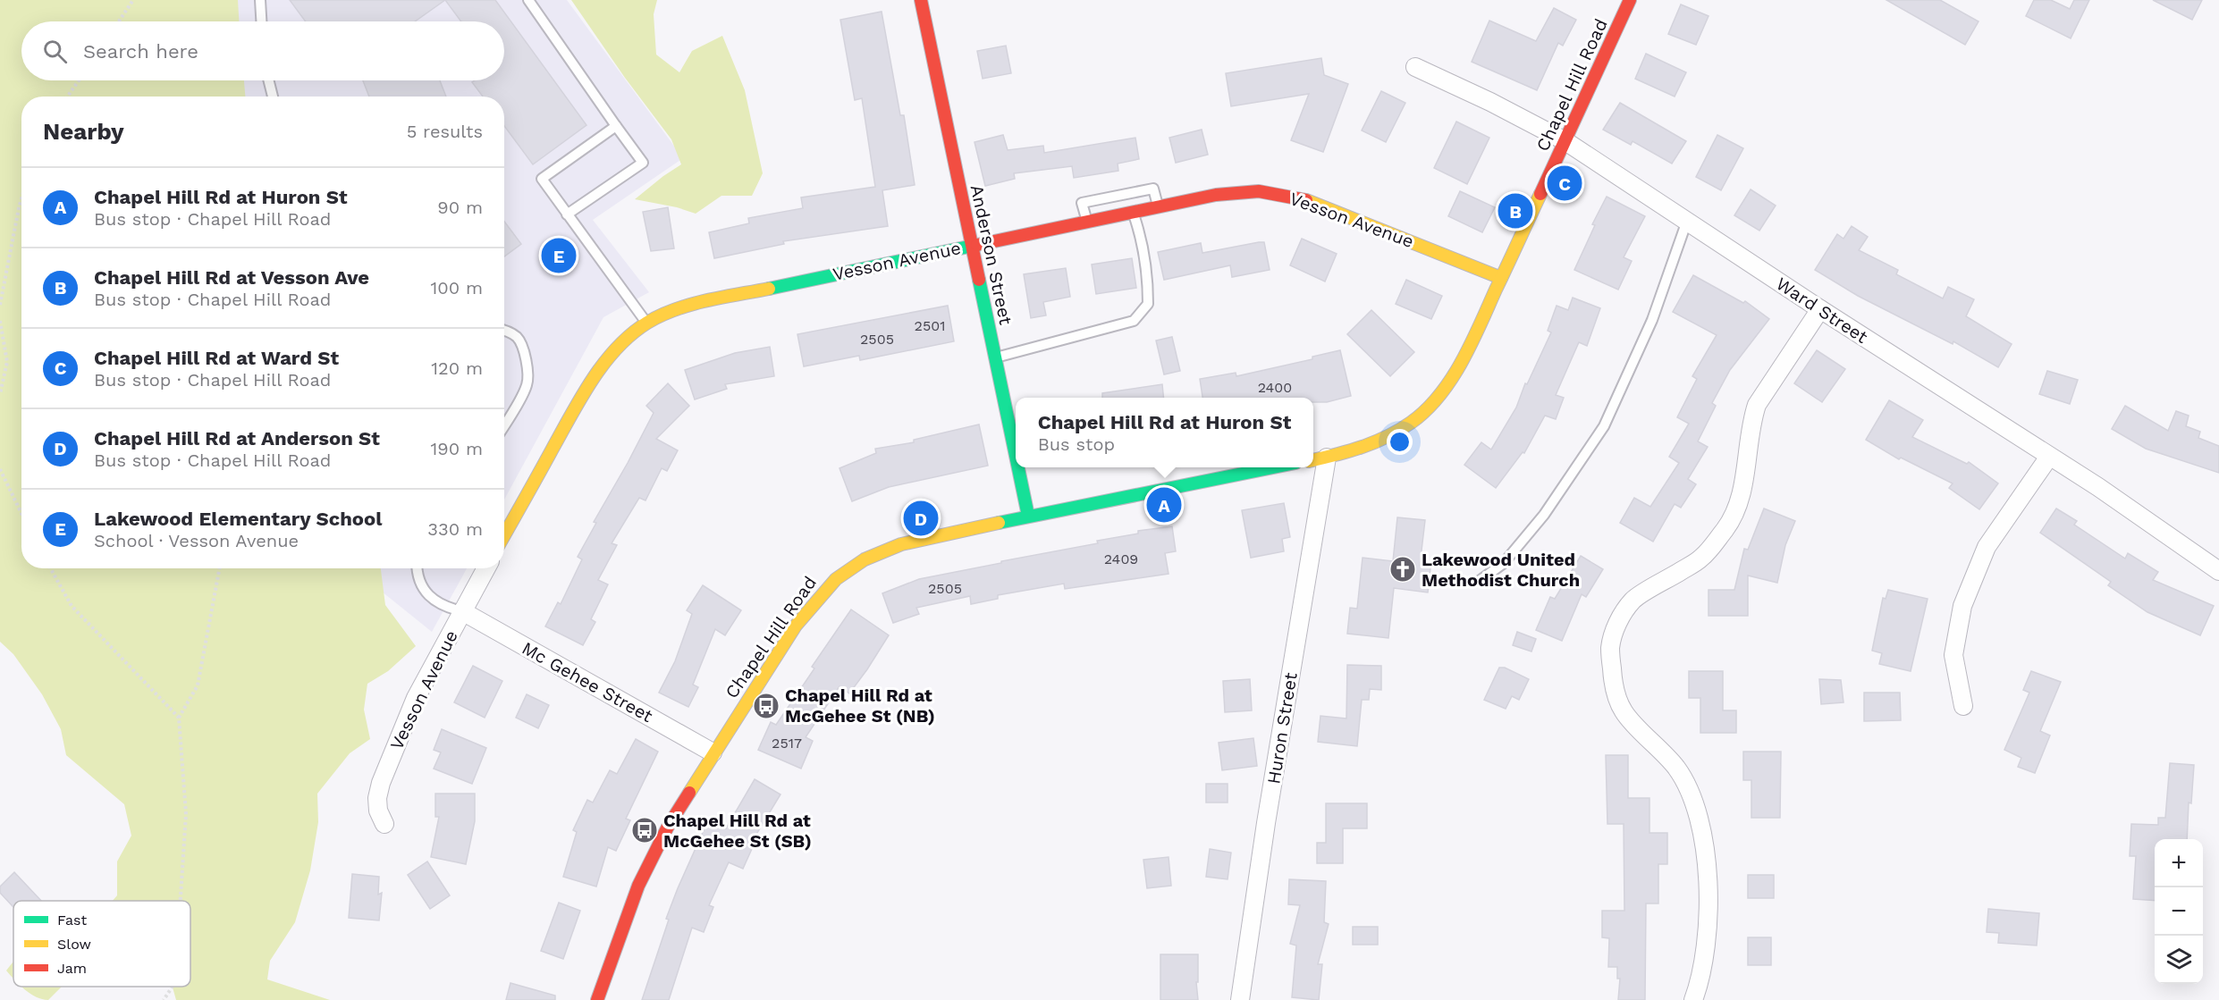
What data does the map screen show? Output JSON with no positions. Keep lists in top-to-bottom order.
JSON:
{
  "streets": {
    "street": [
      "Chapel Hill Road",
      "Vesson Avenue",
      "Anderson Street",
      "Ward Street",
      "Mc Gehee Street",
      "Huron Street"
    ]
  },
  "crossings": [
    ["Chapel Hill Road", "Vesson Avenue"],
    ["Chapel Hill Road", "Anderson Street"],
    ["Chapel Hill Road", "Ward Street"],
    ["Chapel Hill Road", "Mc Gehee Street"],
    ["Chapel Hill Road", "Huron Street"],
    ["Vesson Avenue", "Anderson Street"],
    ["Vesson Avenue", "Mc Gehee Street"]
  ],
  "places": {
    "church": ["Lakewood United Methodist Church"],
    "bus stop": ["Chapel Hill Rd at McGehee St (NB)", "Chapel Hill Rd at McGehee St (SB)"]
  },
  "house_numbers": [
    "2501",
    "2505",
    "2400",
    "2409",
    "2505",
    "2517"
  ],
  "legend": ["Fast", "Slow", "Jam"],
  "page": {
    "search": "Search here",
    "heading": ["Nearby", "5 results"],
    "pins": [
      "C",
      "B",
      "E",
      "A",
      "D"
    ],
    "list": [
      {
        "mark": "A",
        "name": "Chapel Hill Rd at Huron St",
        "note": "Bus stop · Chapel Hill Road",
        "value": "90 m"
      },
      {
        "mark": "B",
        "name": "Chapel Hill Rd at Vesson Ave",
        "note": "Bus stop · Chapel Hill Road",
        "value": "100 m"
      },
      {
        "mark": "C",
        "name": "Chapel Hill Rd at Ward St",
        "note": "Bus stop · Chapel Hill Road",
        "value": "120 m"
      },
      {
        "mark": "D",
        "name": "Chapel Hill Rd at Anderson St",
        "note": "Bus stop · Chapel Hill Road",
        "value": "190 m"
      },
      {
        "mark": "E",
        "name": "Lakewood Elementary School",
        "note": "School · Vesson Avenue",
        "value": "330 m"
      }
    ],
    "popup": ["Chapel Hill Rd at Huron St", "Bus stop"],
    "map_buttons": ["+", "−"]
  }
}
